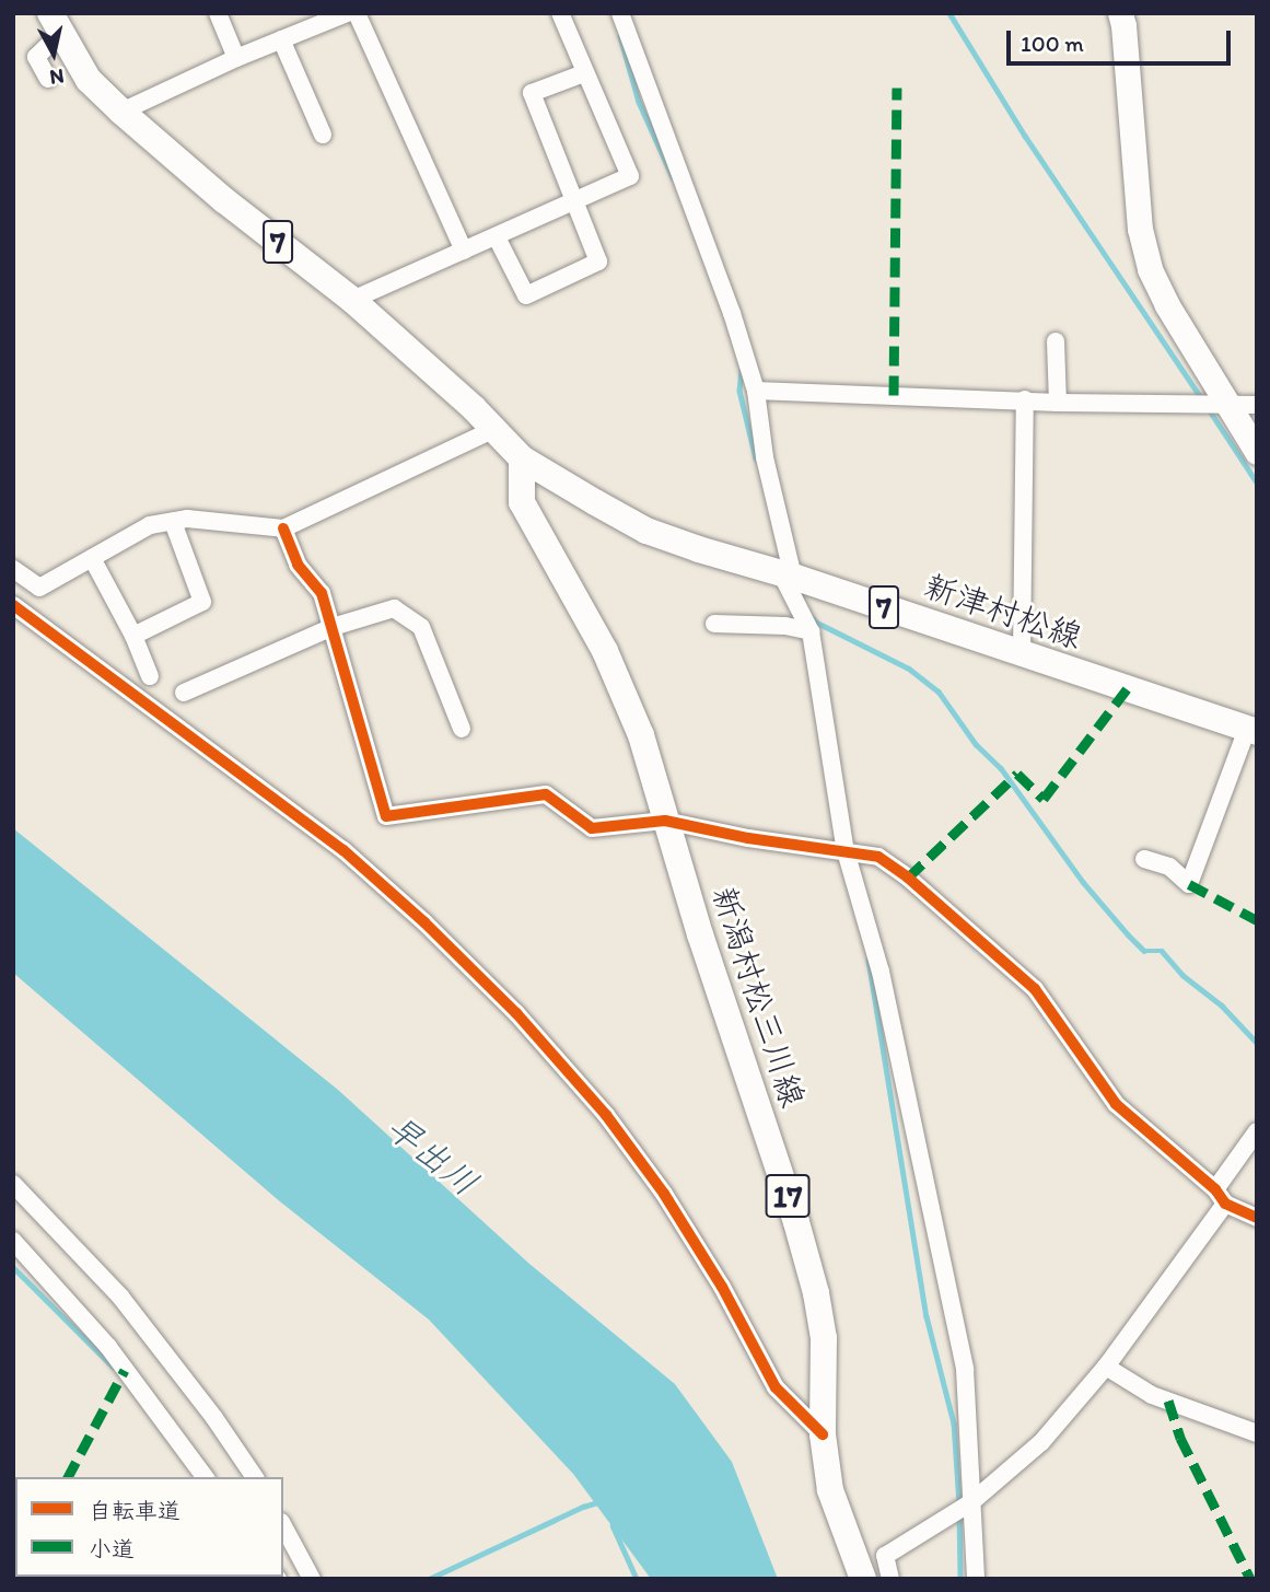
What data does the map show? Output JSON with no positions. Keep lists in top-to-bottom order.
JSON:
{
  "streets": {
    "main road": [
      "7",
      "新津村松線",
      "新潟村松三川線",
      "17"
    ]
  },
  "crossings": [
    ["7", "新津村松線"],
    ["7", "新潟村松三川線"],
    ["新津村松線", "新潟村松三川線"]
  ],
  "water": ["早出川"],
  "legend": ["自転車道", "小道"],
  "scale_bar": "100 m",
  "north": "bottom"
}
